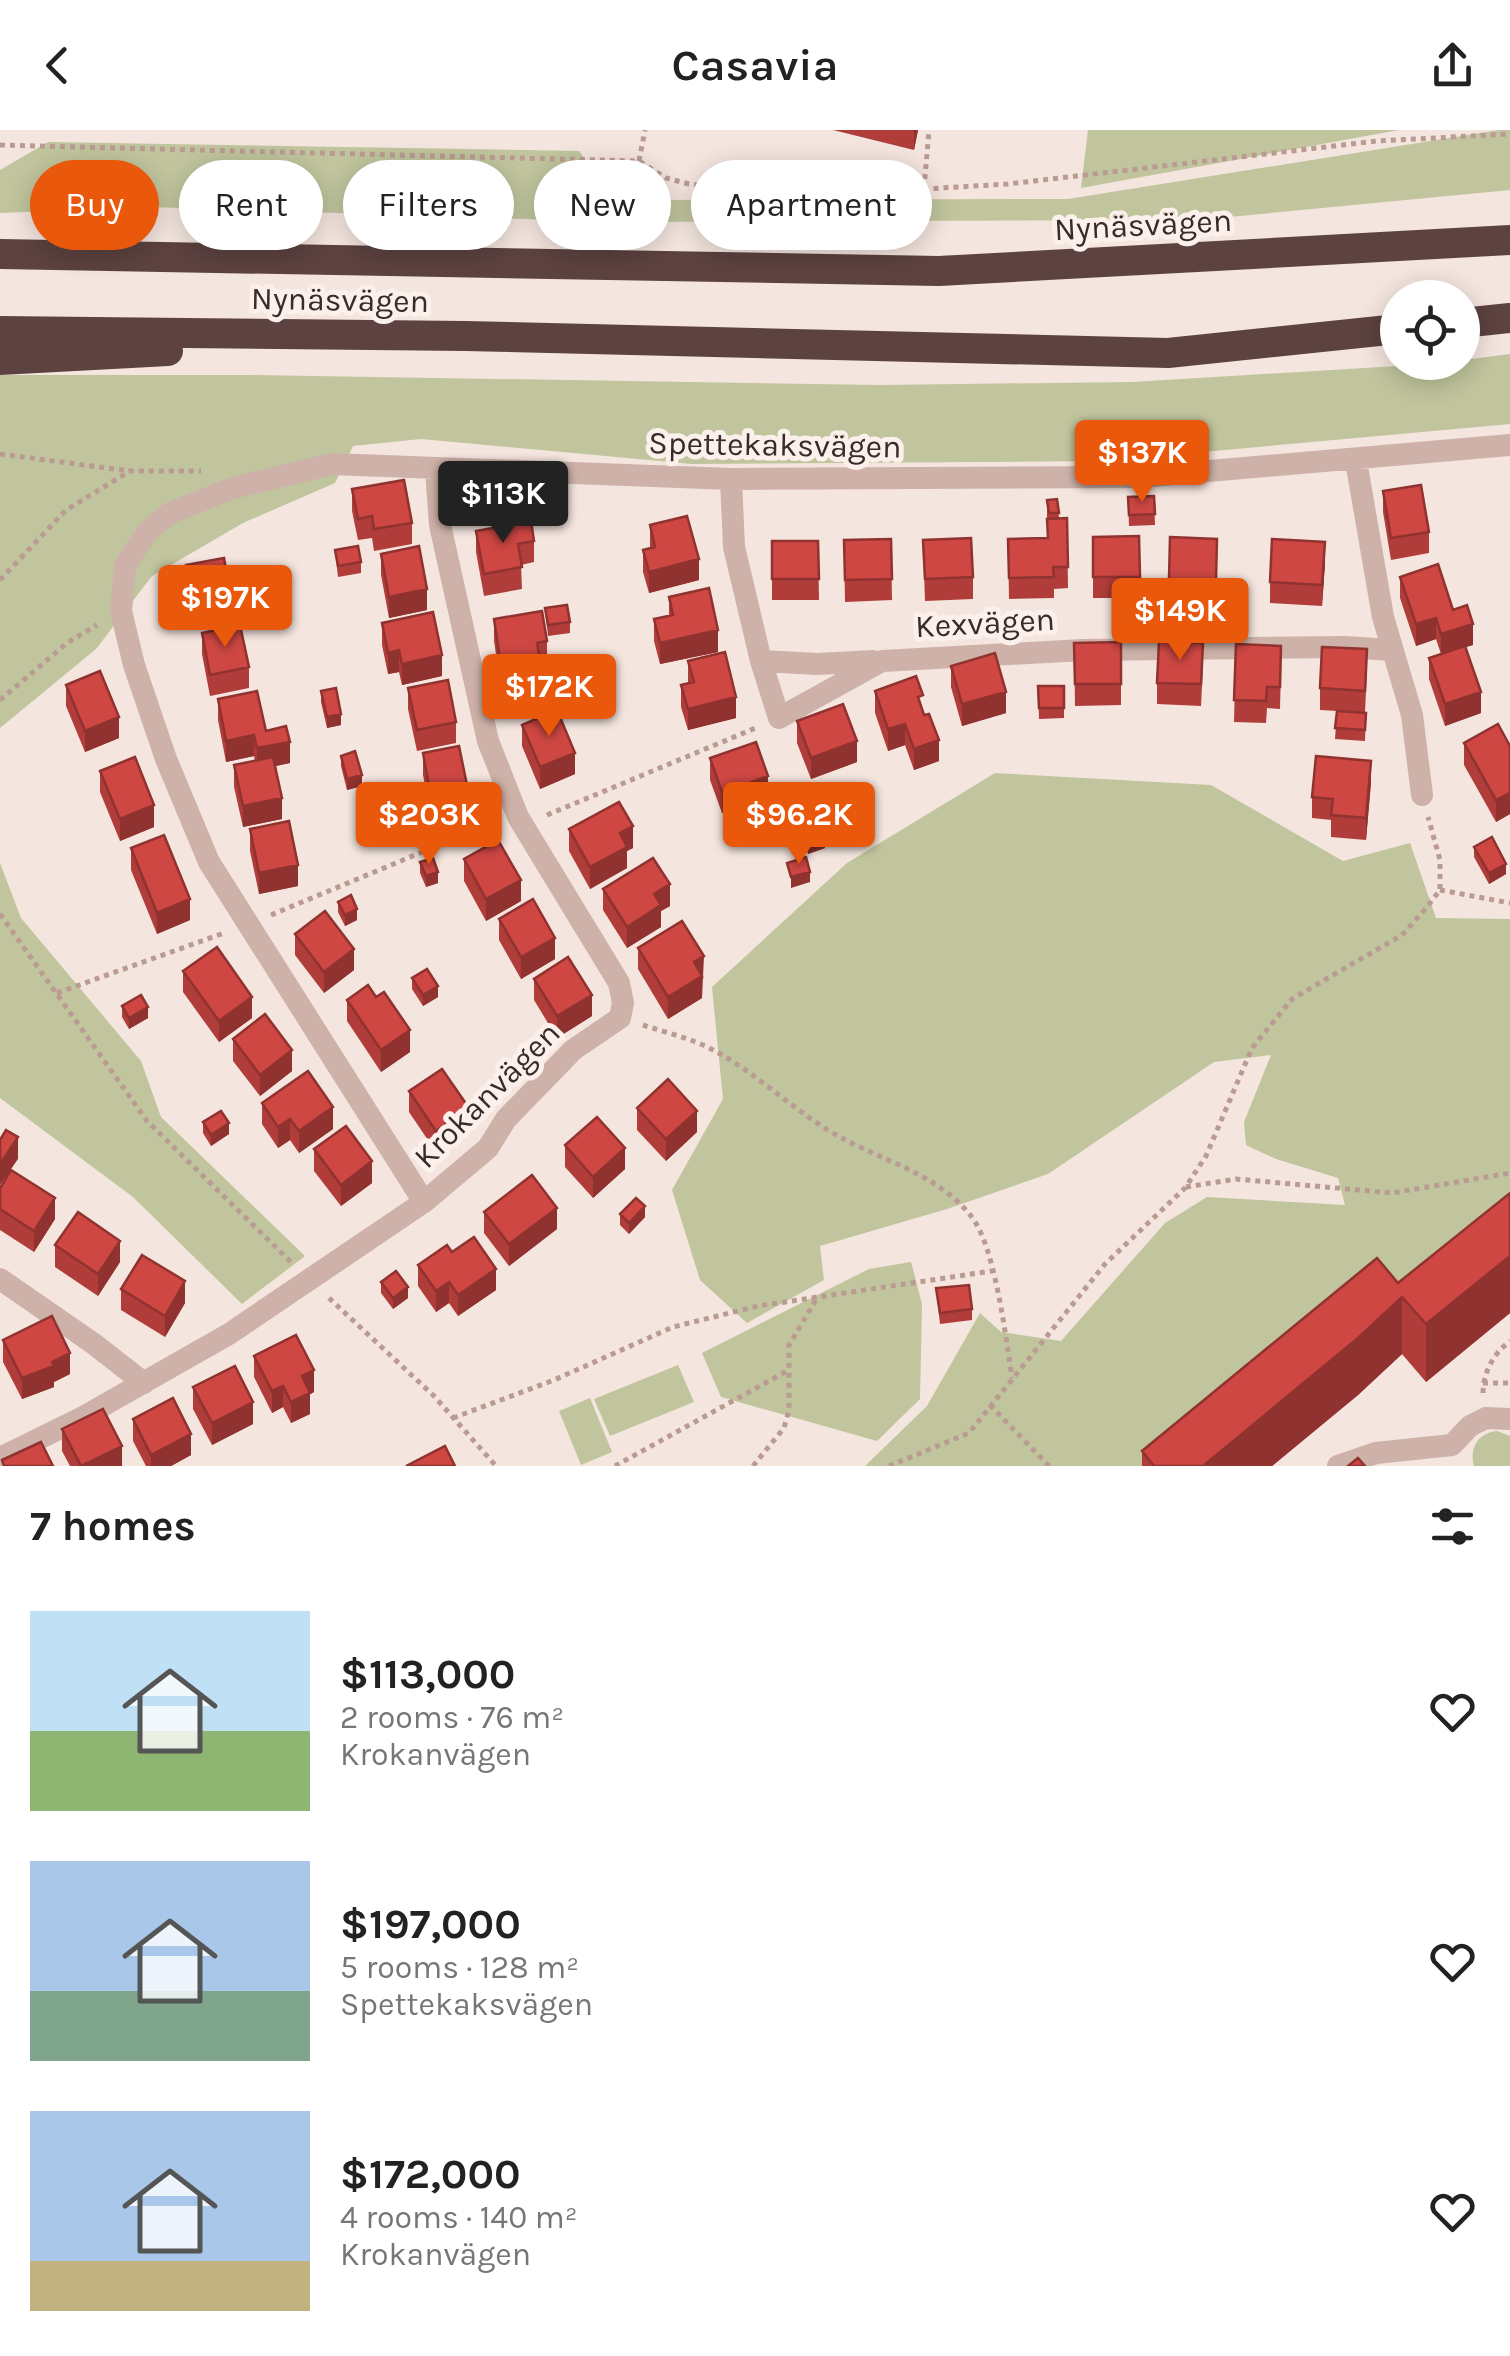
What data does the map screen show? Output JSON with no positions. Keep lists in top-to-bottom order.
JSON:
{
  "streets": {
    "highway": ["Nynäsvägen"],
    "street": ["Spettekaksvägen", "Kexvägen", "Krokanvägen"]
  },
  "crossings": [
    ["Spettekaksvägen", "Krokanvägen"]
  ],
  "page": {
    "header": "Casavia",
    "chip": [
      "Buy",
      "Rent",
      "Filters",
      "New",
      "Apartment"
    ],
    "price": [
      "$137K",
      "$113K",
      "$197K",
      "$149K",
      "$172K",
      "$203K",
      "$96.2K"
    ],
    "heading": "7 homes",
    "list": [
      {
        "name": "$113,000",
        "note": "2 rooms · 76 m² · Krokanvägen"
      },
      {
        "name": "$197,000",
        "note": "5 rooms · 128 m² · Spettekaksvägen"
      },
      {
        "name": "$172,000",
        "note": "4 rooms · 140 m² · Krokanvägen"
      }
    ]
  }
}
